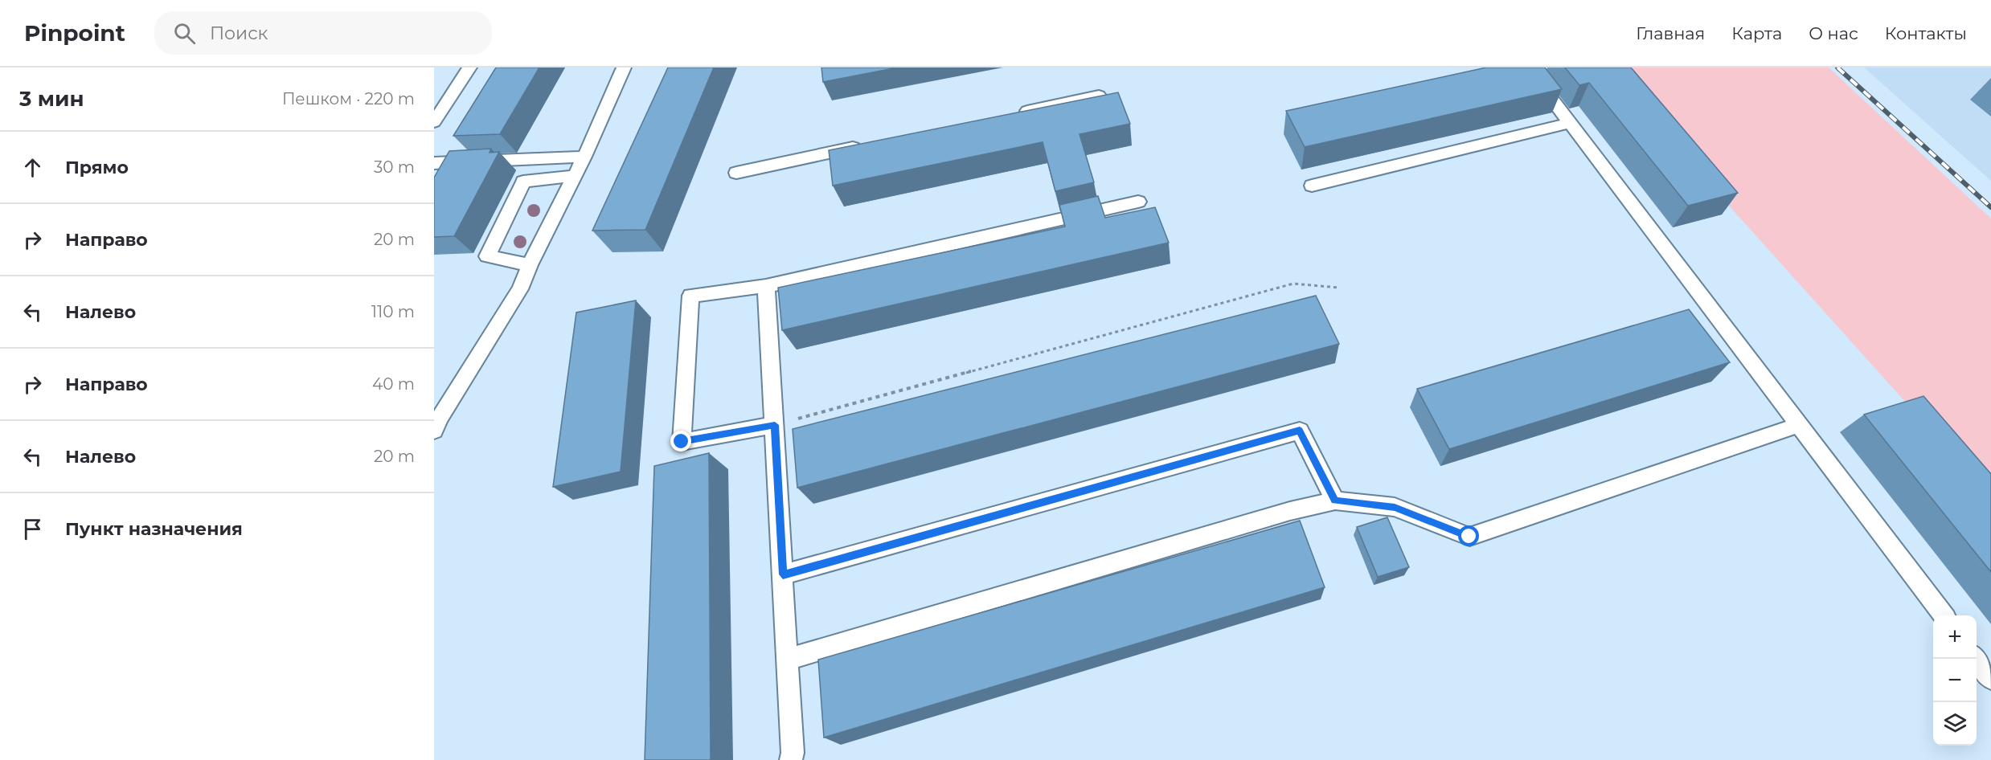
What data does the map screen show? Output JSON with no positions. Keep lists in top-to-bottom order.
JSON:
{
  "page": {
    "header": "Pinpoint",
    "search": "Поиск",
    "nav": [
      "Главная",
      "Карта",
      "О нас",
      "Контакты"
    ],
    "heading": ["3 мин", "Пешком · 220 m"],
    "list": [
      ["Прямо", "30 m"],
      ["Направо", "20 m"],
      ["Налево", "110 m"],
      ["Направо", "40 m"],
      ["Налево", "20 m"],
      "Пункт назначения"
    ],
    "map_buttons": ["+", "−"]
  }
}
